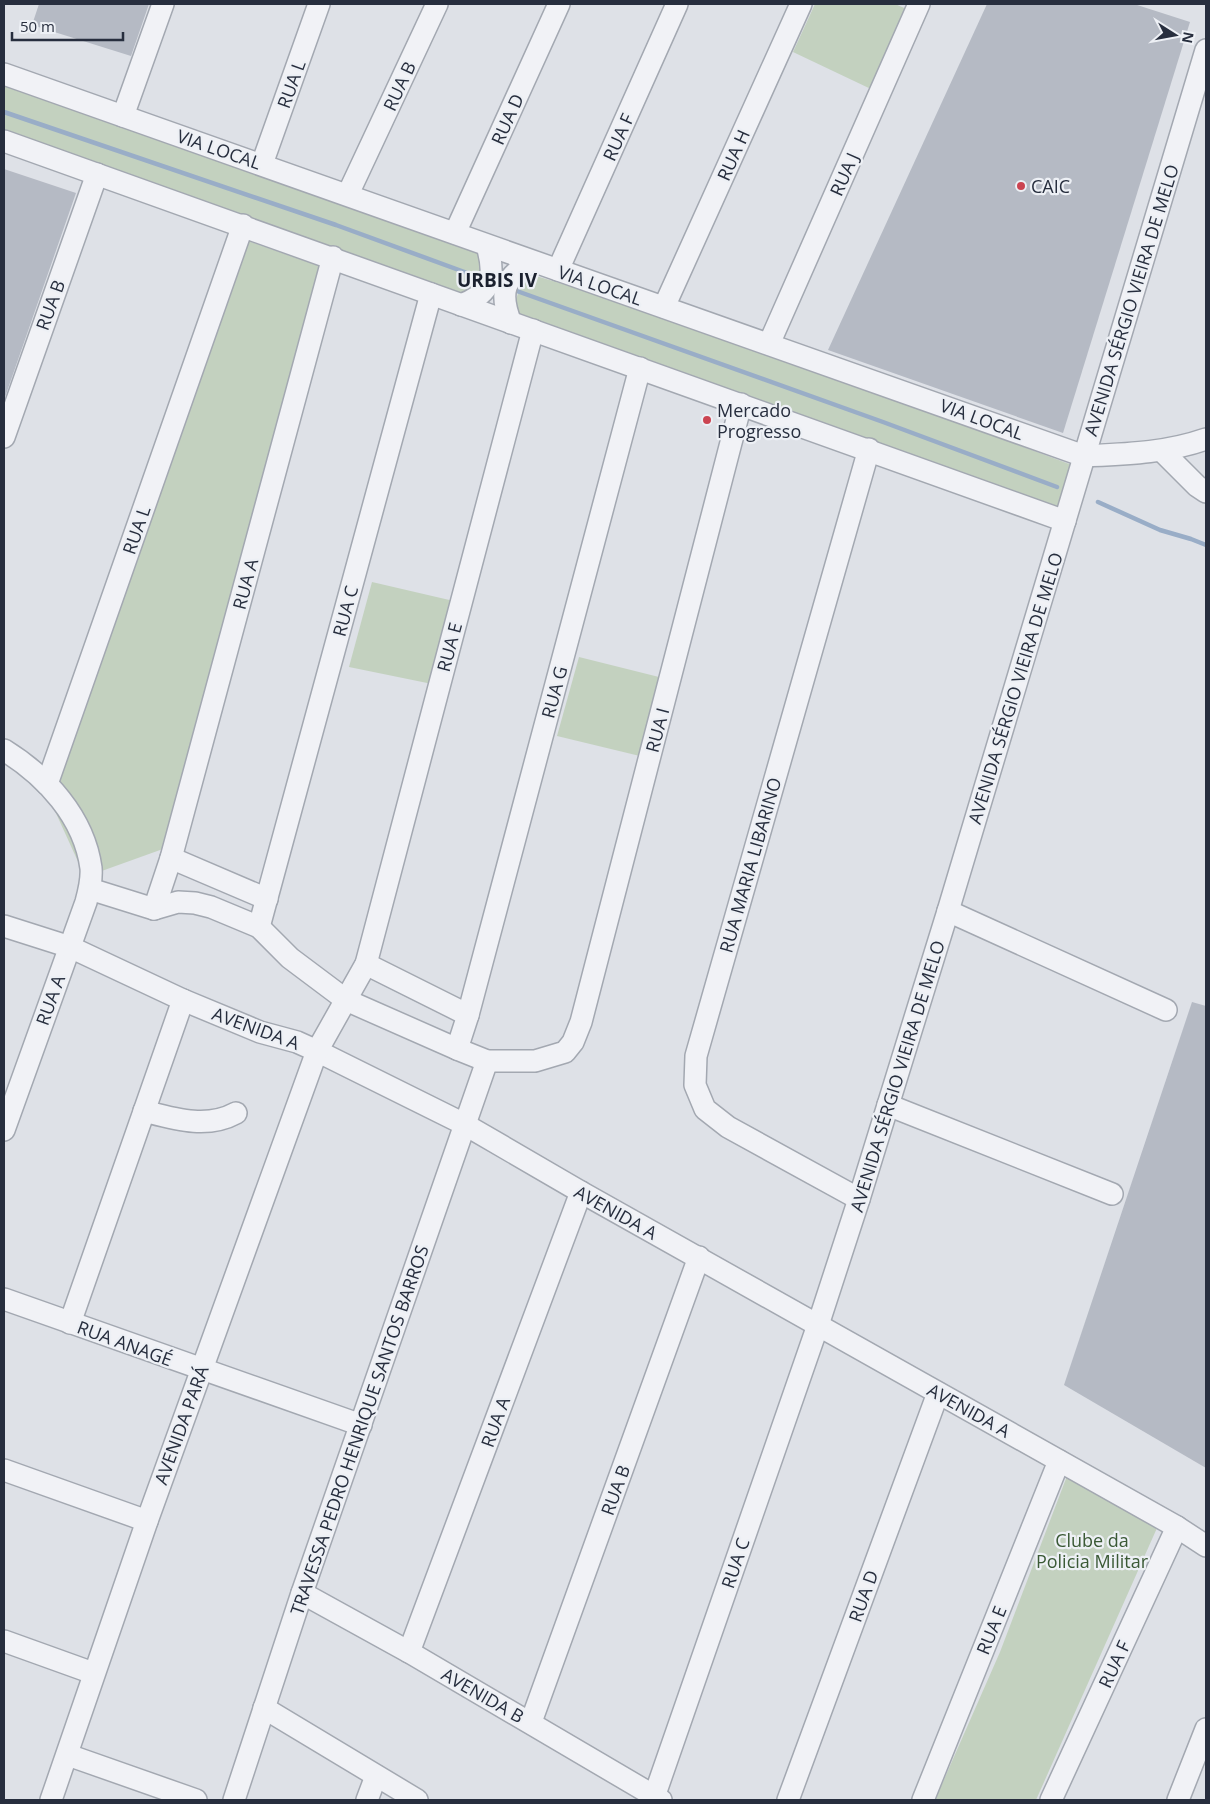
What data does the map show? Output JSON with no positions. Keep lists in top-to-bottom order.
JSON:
{
  "streets": {
    "street": [
      "RUA L",
      "RUA B",
      "RUA D",
      "RUA F",
      "VIA LOCAL",
      "RUA H",
      "RUA J",
      "AVENIDA SÉRGIO VIEIRA DE MELO",
      "RUA A",
      "RUA C",
      "RUA E",
      "RUA G",
      "RUA I",
      "RUA MARIA LIBARINO",
      "AVENIDA A",
      "RUA ANAGÉ",
      "AVENIDA PARÁ",
      "TRAVESSA PEDRO HENRIQUE SANTOS BARROS",
      "AVENIDA B"
    ]
  },
  "crossings": [
    ["RUA L", "VIA LOCAL"],
    ["RUA B", "VIA LOCAL"],
    ["RUA B", "AVENIDA A"],
    ["RUA B", "AVENIDA B"],
    ["RUA D", "VIA LOCAL"],
    ["RUA D", "AVENIDA A"],
    ["RUA F", "VIA LOCAL"],
    ["RUA F", "AVENIDA A"],
    ["VIA LOCAL", "RUA H"],
    ["VIA LOCAL", "RUA J"],
    ["VIA LOCAL", "AVENIDA SÉRGIO VIEIRA DE MELO"],
    ["AVENIDA SÉRGIO VIEIRA DE MELO", "RUA C"],
    ["AVENIDA SÉRGIO VIEIRA DE MELO", "RUA MARIA LIBARINO"],
    ["AVENIDA SÉRGIO VIEIRA DE MELO", "AVENIDA A"],
    ["RUA A", "AVENIDA A"],
    ["RUA A", "AVENIDA B"],
    ["RUA C", "AVENIDA A"],
    ["RUA C", "AVENIDA B"],
    ["RUA E", "AVENIDA A"],
    ["RUA E", "AVENIDA PARÁ"],
    ["RUA I", "TRAVESSA PEDRO HENRIQUE SANTOS BARROS"],
    ["AVENIDA A", "AVENIDA PARÁ"],
    ["AVENIDA A", "TRAVESSA PEDRO HENRIQUE SANTOS BARROS"],
    ["RUA ANAGÉ", "AVENIDA PARÁ"],
    ["RUA ANAGÉ", "TRAVESSA PEDRO HENRIQUE SANTOS BARROS"],
    ["TRAVESSA PEDRO HENRIQUE SANTOS BARROS", "AVENIDA B"]
  ],
  "districts": ["URBIS IV"],
  "parks": ["Clube da Policia Militar"],
  "places": ["CAIC", "Mercado Progresso"],
  "scale_bar": "50 m",
  "north": "right"
}
